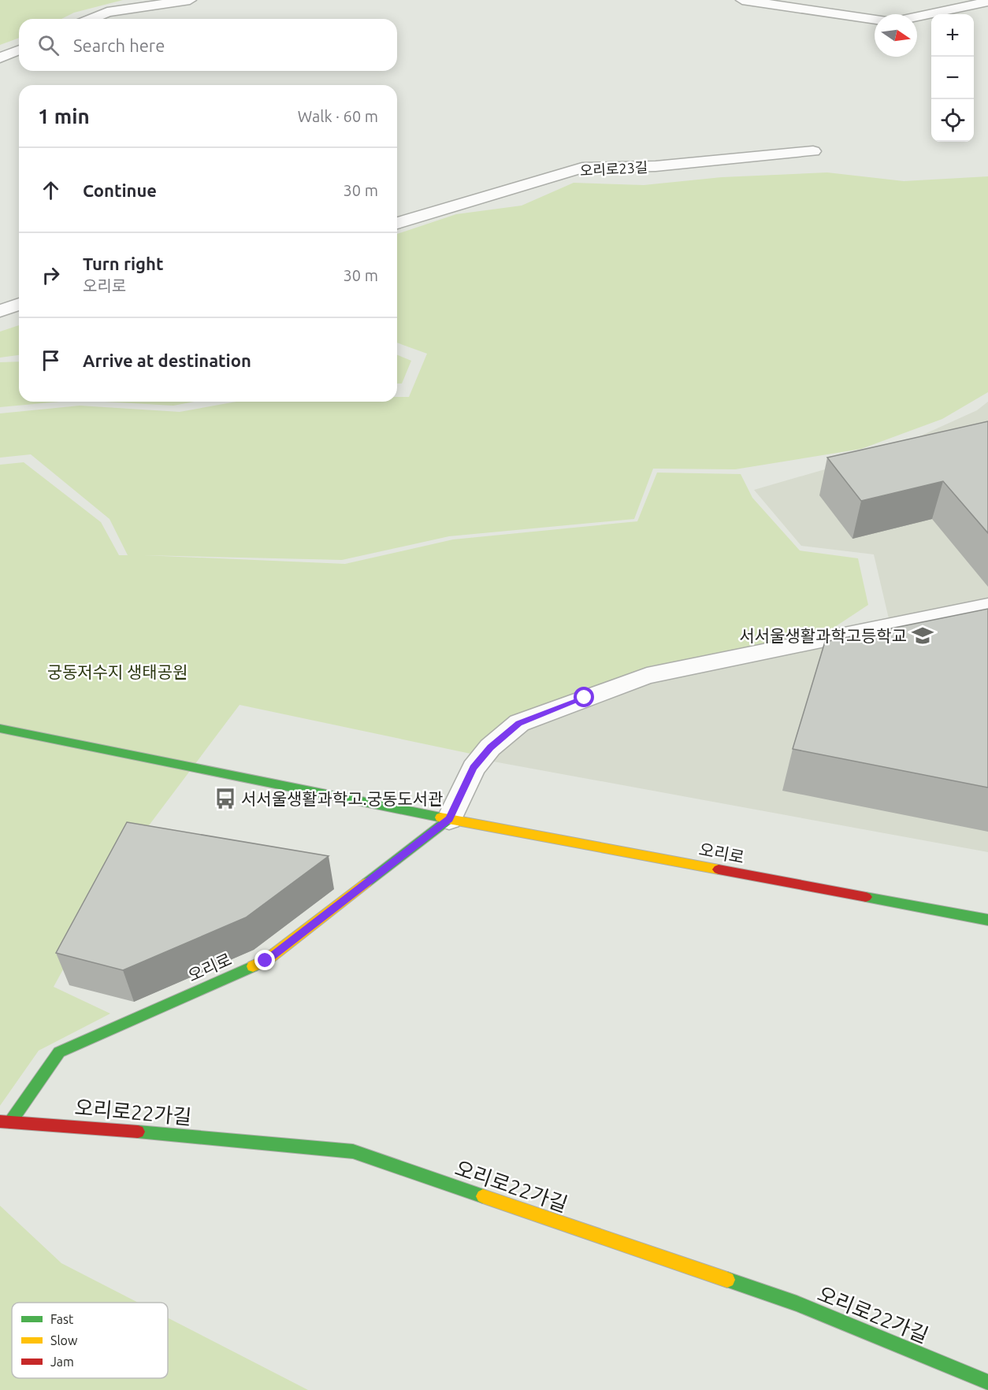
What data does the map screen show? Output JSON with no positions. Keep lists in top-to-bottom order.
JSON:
{
  "streets": {
    "street": ["오리로23길", "오리로", "오리로22가길"]
  },
  "crossings": [
    ["오리로", "오리로22가길"]
  ],
  "parks": ["궁동저수지 생태공원"],
  "places": {
    "school or university": ["서서울생활과학고등학교"],
    "bus stop": ["서서울생활과학고.궁동도서관"]
  },
  "legend": ["Fast", "Slow", "Jam"],
  "north": "right",
  "page": {
    "map_buttons": ["+", "−"],
    "search": "Search here",
    "heading": ["1 min", "Walk · 60 m"],
    "list": [
      ["Continue", "30 m"],
      ["Turn right", "오리로", "30 m"],
      "Arrive at destination"
    ]
  }
}
